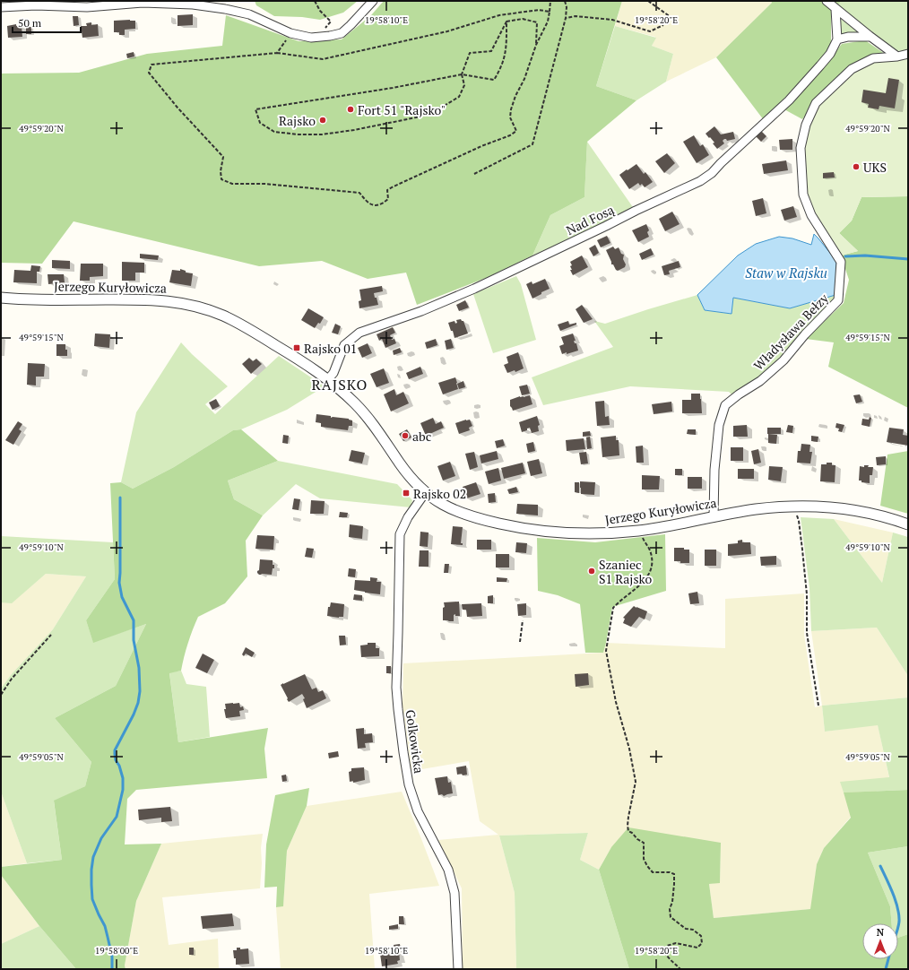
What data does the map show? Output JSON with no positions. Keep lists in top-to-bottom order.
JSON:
{
  "streets": {
    "street": [
      "Nad Fosą",
      "Jerzego Kuryłowicza",
      "Władysława Bełzy",
      "Golkowicka"
    ]
  },
  "crossings": [
    ["Nad Fosą", "Jerzego Kuryłowicza"],
    ["Jerzego Kuryłowicza", "Władysława Bełzy"],
    ["Jerzego Kuryłowicza", "Golkowicka"]
  ],
  "districts": ["RAJSKO"],
  "water": ["Staw w Rajsku"],
  "places": {
    "other": [
      "Fort 51 \"Rajsko\"",
      "Rajsko",
      "UKS",
      "abc",
      "Szaniec S1 Rajsko"
    ],
    "transit": ["Rajsko 01", "Rajsko 02"]
  },
  "scale_bar": "50 m",
  "north": "top",
  "coordinates": [
    "19°58'10\"E",
    "19°58'20\"E",
    "49°59'20\"N",
    "49°59'15\"N",
    "49°59'10\"N",
    "49°59'05\"N",
    "19°58'00\"E"
  ]
}
